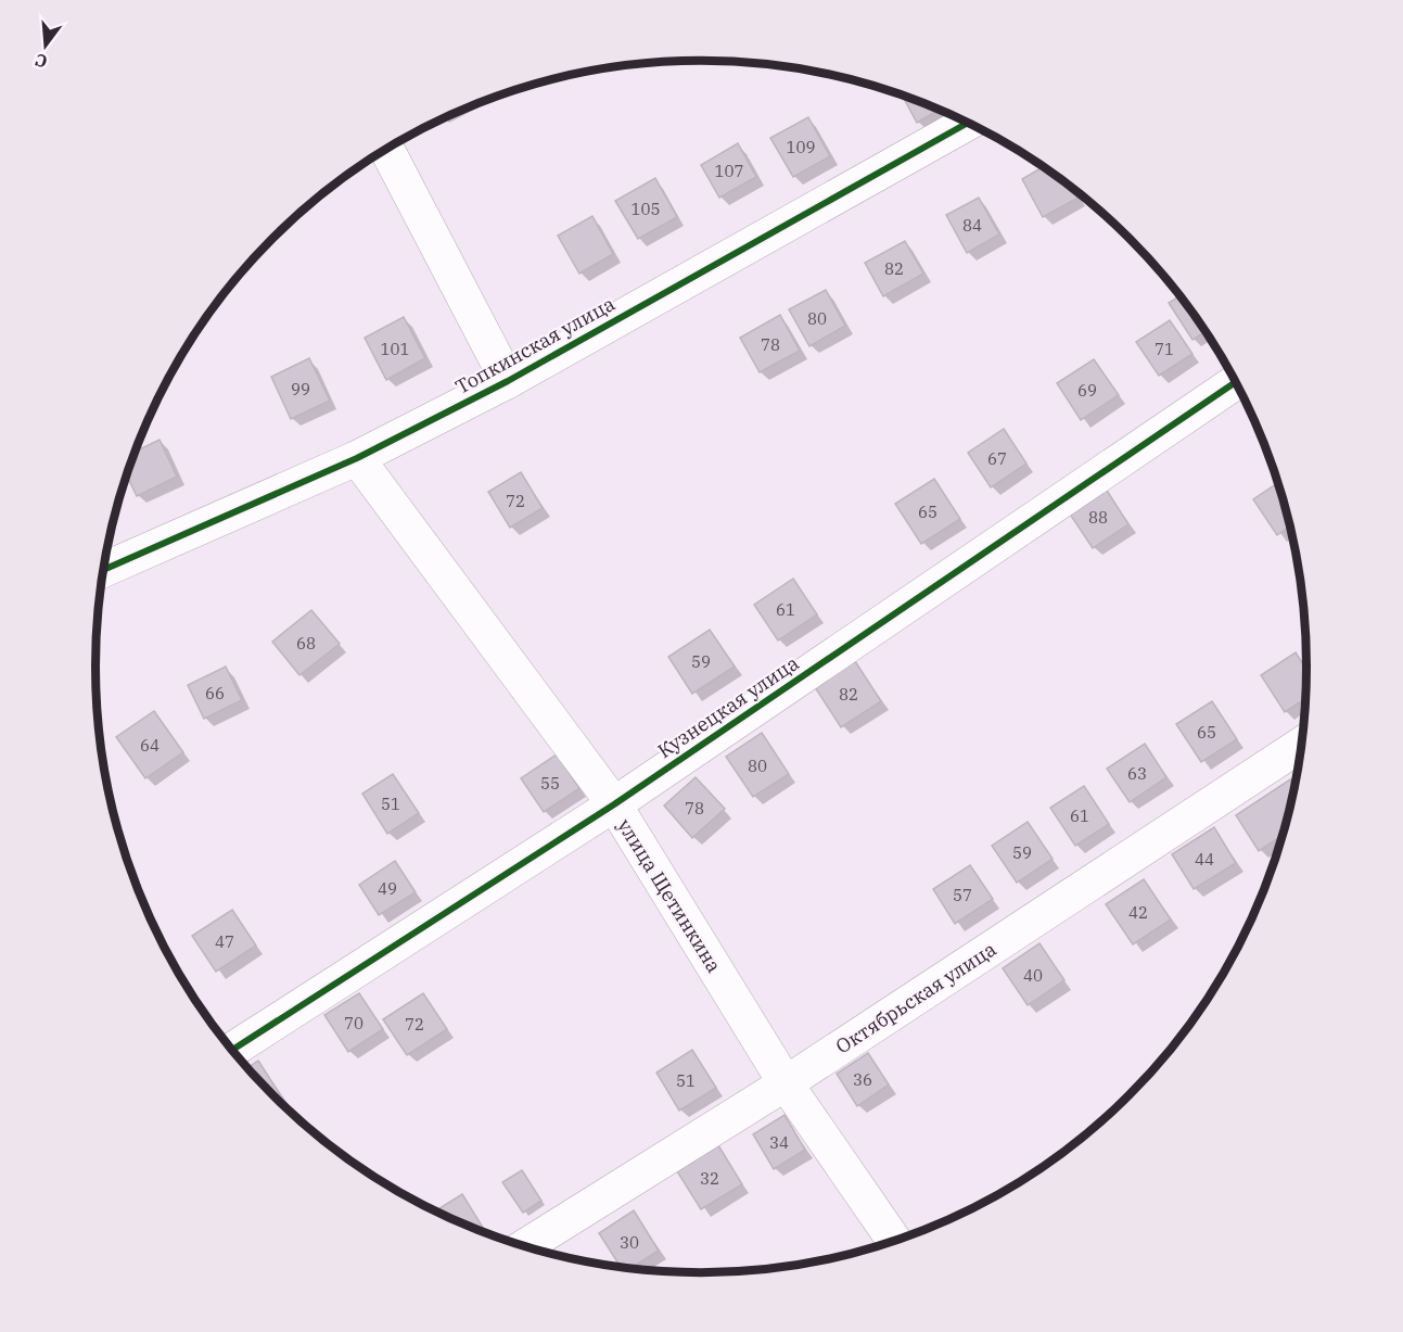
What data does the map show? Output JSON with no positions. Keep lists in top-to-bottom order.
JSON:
{
  "streets": {
    "street": [
      "Топкинская улица",
      "Кузнецкая улица",
      "улица Щетинкина",
      "Октябрьская улица"
    ]
  },
  "crossings": [
    ["Топкинская улица", "улица Щетинкина"],
    ["Кузнецкая улица", "улица Щетинкина"],
    ["улица Щетинкина", "Октябрьская улица"]
  ],
  "house_numbers": [
    "109",
    "107",
    "105",
    "84",
    "82",
    "80",
    "78",
    "101",
    "71",
    "99",
    "69",
    "67",
    "72",
    "65",
    "88",
    "61",
    "68",
    "59",
    "66",
    "82",
    "65",
    "64",
    "80",
    "63",
    "55",
    "51",
    "78",
    "61",
    "59",
    "44",
    "49",
    "57",
    "42",
    "47",
    "40",
    "70",
    "72",
    "36",
    "51",
    "34",
    "32",
    "30"
  ],
  "north": "bottom"
}
